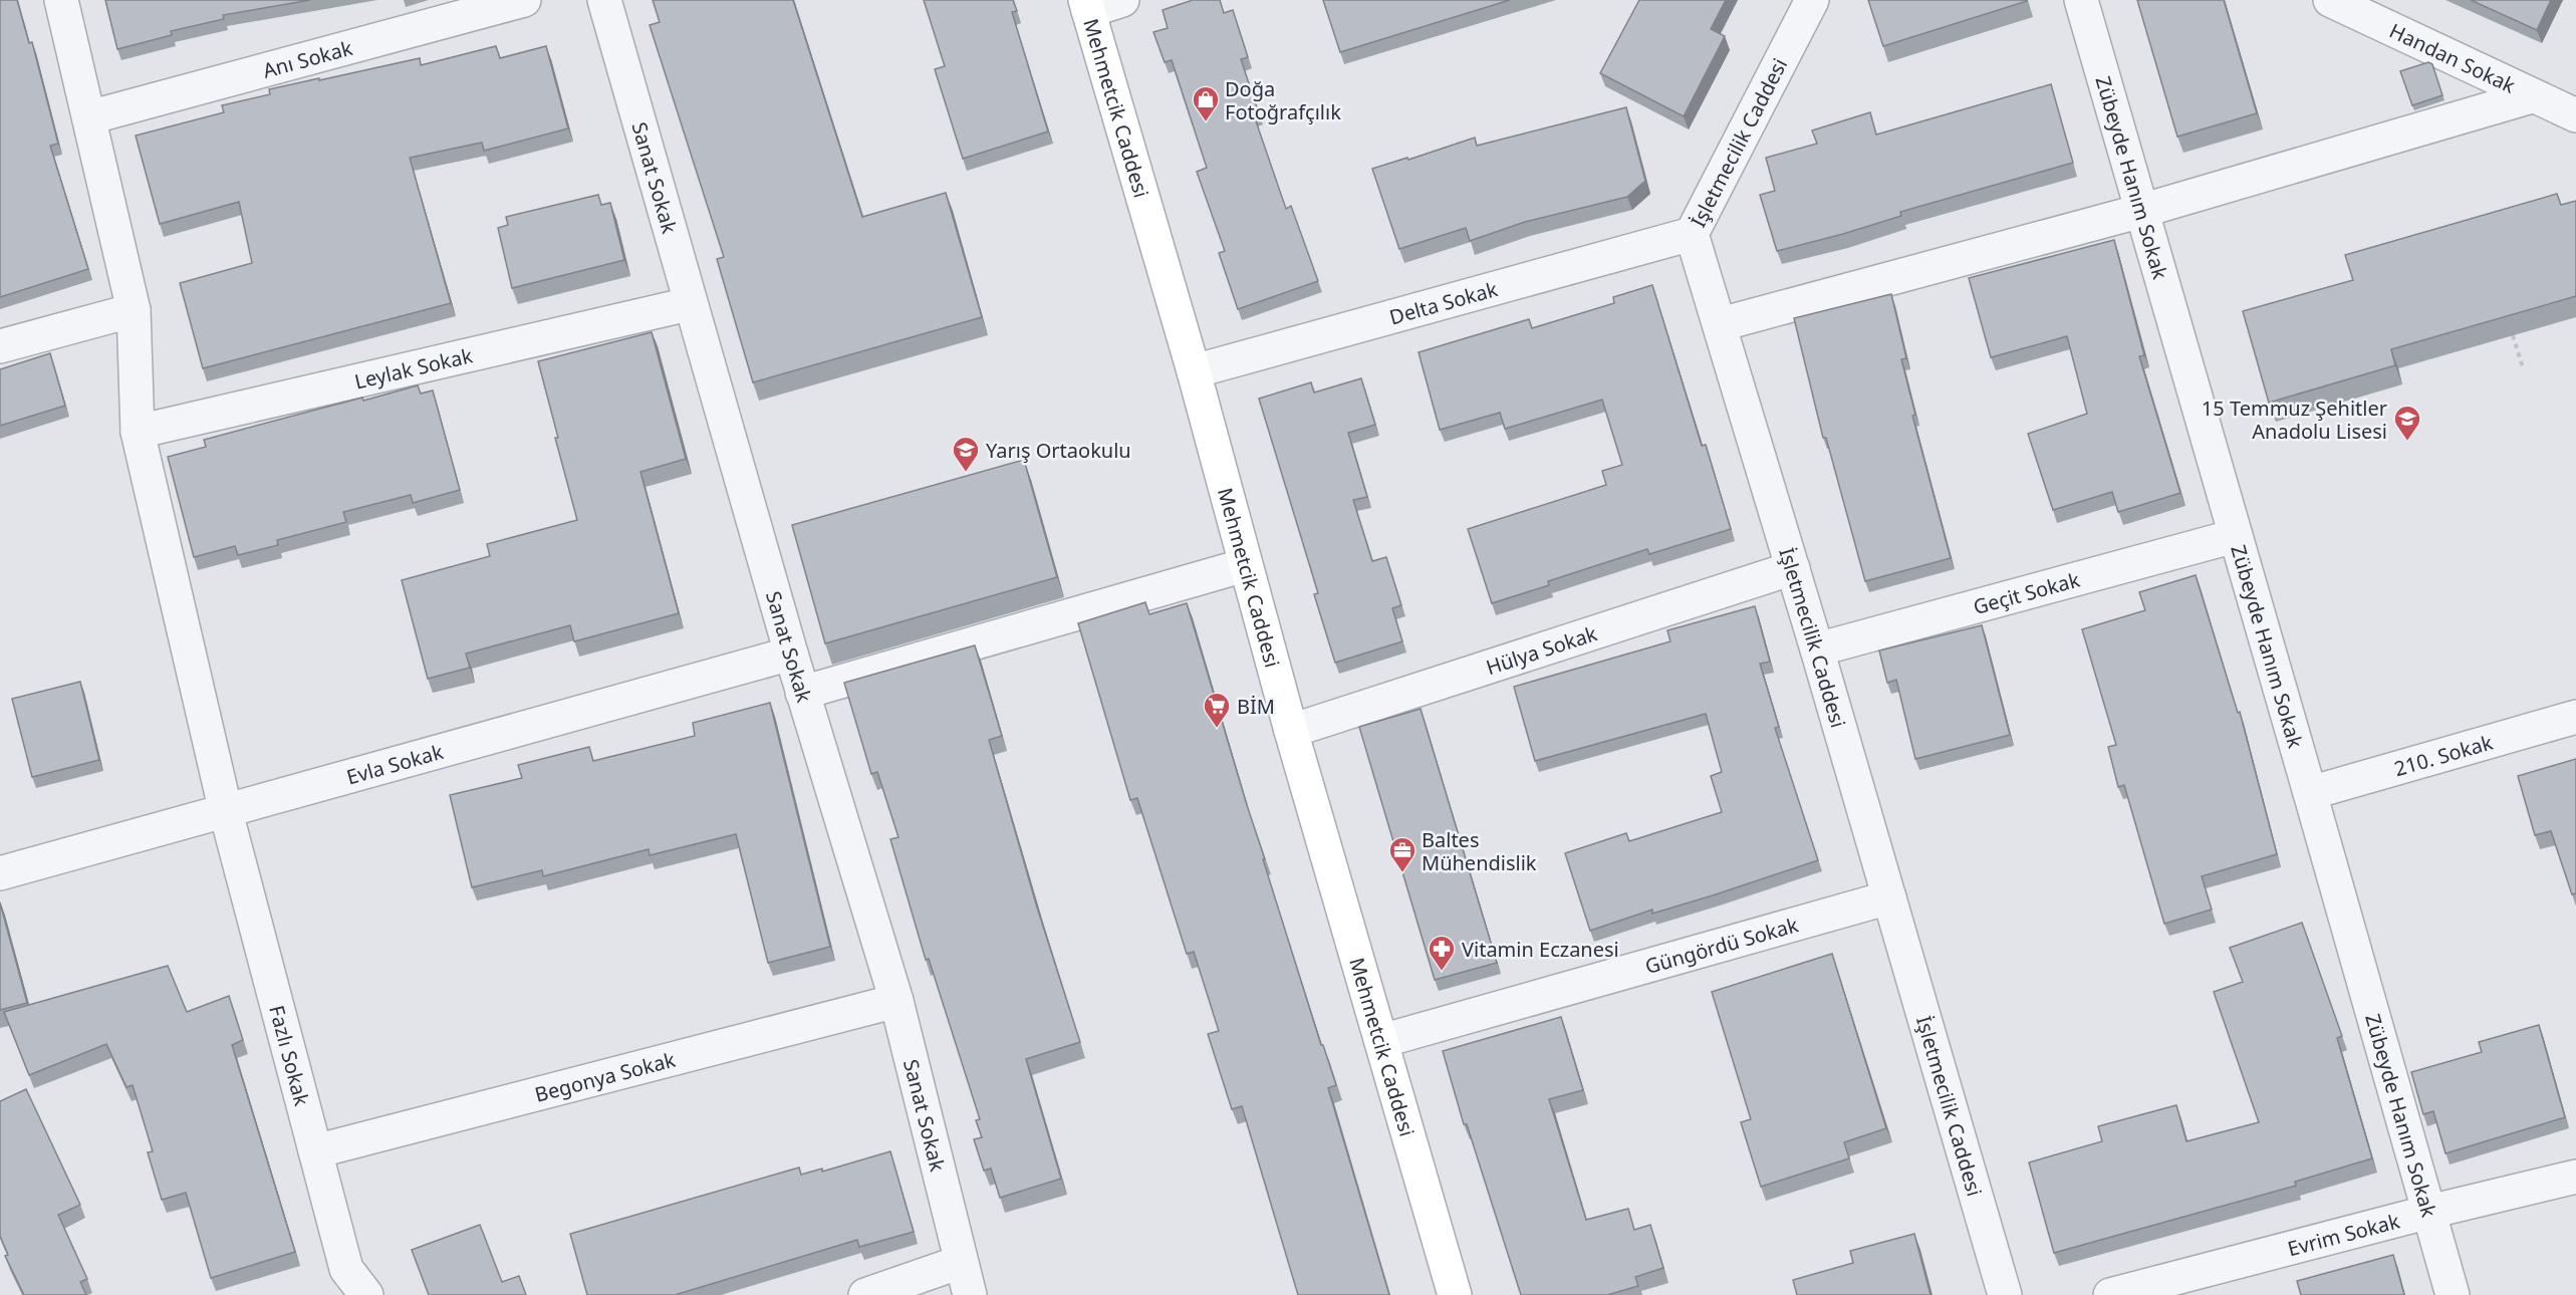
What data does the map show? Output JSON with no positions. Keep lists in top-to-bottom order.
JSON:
{
  "streets": {
    "main road": ["Mehmetcik Caddesi"],
    "street": [
      "Anı Sokak",
      "Handan Sokak",
      "İşletmecilik Caddesi",
      "Sanat Sokak",
      "Zübeyde Hanım Sokak",
      "Delta Sokak",
      "Leylak Sokak",
      "Geçit Sokak",
      "Hülya Sokak",
      "210. Sokak",
      "Evla Sokak",
      "Güngördü Sokak",
      "Fazlı Sokak",
      "Begonya Sokak",
      "Evrim Sokak"
    ]
  },
  "crossings": [
    ["Anı Sokak", "Fazlı Sokak"],
    ["Mehmetcik Caddesi", "Delta Sokak"],
    ["Mehmetcik Caddesi", "Hülya Sokak"],
    ["Mehmetcik Caddesi", "Güngördü Sokak"],
    ["İşletmecilik Caddesi", "Delta Sokak"],
    ["İşletmecilik Caddesi", "Geçit Sokak"],
    ["İşletmecilik Caddesi", "Hülya Sokak"],
    ["İşletmecilik Caddesi", "Güngördü Sokak"],
    ["Sanat Sokak", "Leylak Sokak"],
    ["Sanat Sokak", "Evla Sokak"],
    ["Sanat Sokak", "Begonya Sokak"],
    ["Zübeyde Hanım Sokak", "Geçit Sokak"],
    ["Zübeyde Hanım Sokak", "210. Sokak"],
    ["Zübeyde Hanım Sokak", "Evrim Sokak"],
    ["Leylak Sokak", "Fazlı Sokak"],
    ["Evla Sokak", "Fazlı Sokak"],
    ["Fazlı Sokak", "Begonya Sokak"]
  ],
  "places": {
    "shop": ["Doğa Fotoğrafçılık"],
    "school or university": ["15 Temmuz Şehitler Anadolu Lisesi", "Yarış Ortaokulu"],
    "supermarket": ["BİM"],
    "office": ["Baltes Mühendislik"],
    "pharmacy": ["Vitamin Eczanesi"]
  }
}
